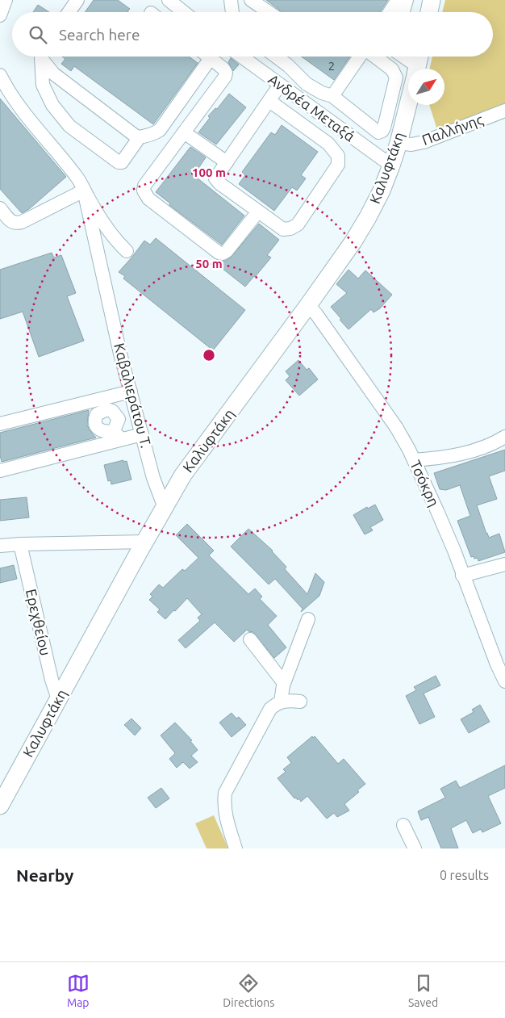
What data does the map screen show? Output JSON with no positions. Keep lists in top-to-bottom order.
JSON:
{
  "streets": {
    "main road": ["Καλυφτάκη"],
    "street": [
      "Ανδρέα Μεταξά",
      "Παλλήνης",
      "Καβαλιεράτου Τ.",
      "Τσόκρη",
      "Ερεχθείου"
    ]
  },
  "crossings": [
    ["Ανδρέα Μεταξά", "Καλυφτάκη"],
    ["Παλλήνης", "Καλυφτάκη"],
    ["Καλυφτάκη", "Καβαλιεράτου Τ."],
    ["Καλυφτάκη", "Τσόκρη"],
    ["Καλυφτάκη", "Ερεχθείου"]
  ],
  "house_numbers": ["2"],
  "north": "top right",
  "page": {
    "search": "Search here",
    "heading": ["Nearby", "0 results"],
    "nav": ["Map", "Directions", "Saved"]
  },
  "rings": ["100 m", "50 m"]
}
